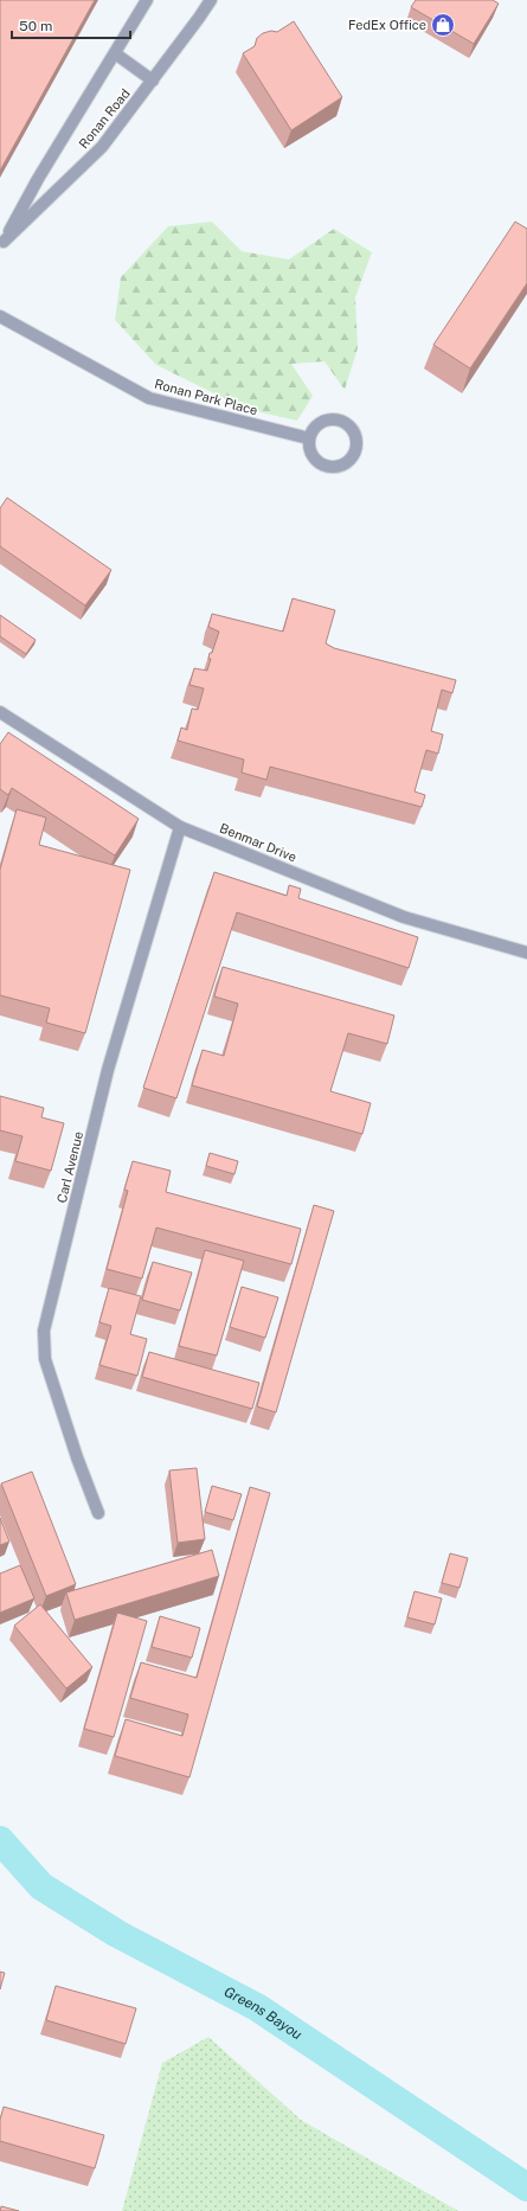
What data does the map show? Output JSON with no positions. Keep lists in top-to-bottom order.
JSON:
{
  "streets": {
    "street": [
      "Ronan Road",
      "Ronan Park Place",
      "Benmar Drive",
      "Carl Avenue"
    ]
  },
  "crossings": [
    ["Benmar Drive", "Carl Avenue"]
  ],
  "water": ["Greens Bayou"],
  "places": {
    "shop": ["FedEx Office"]
  },
  "scale_bar": "50 m"
}
